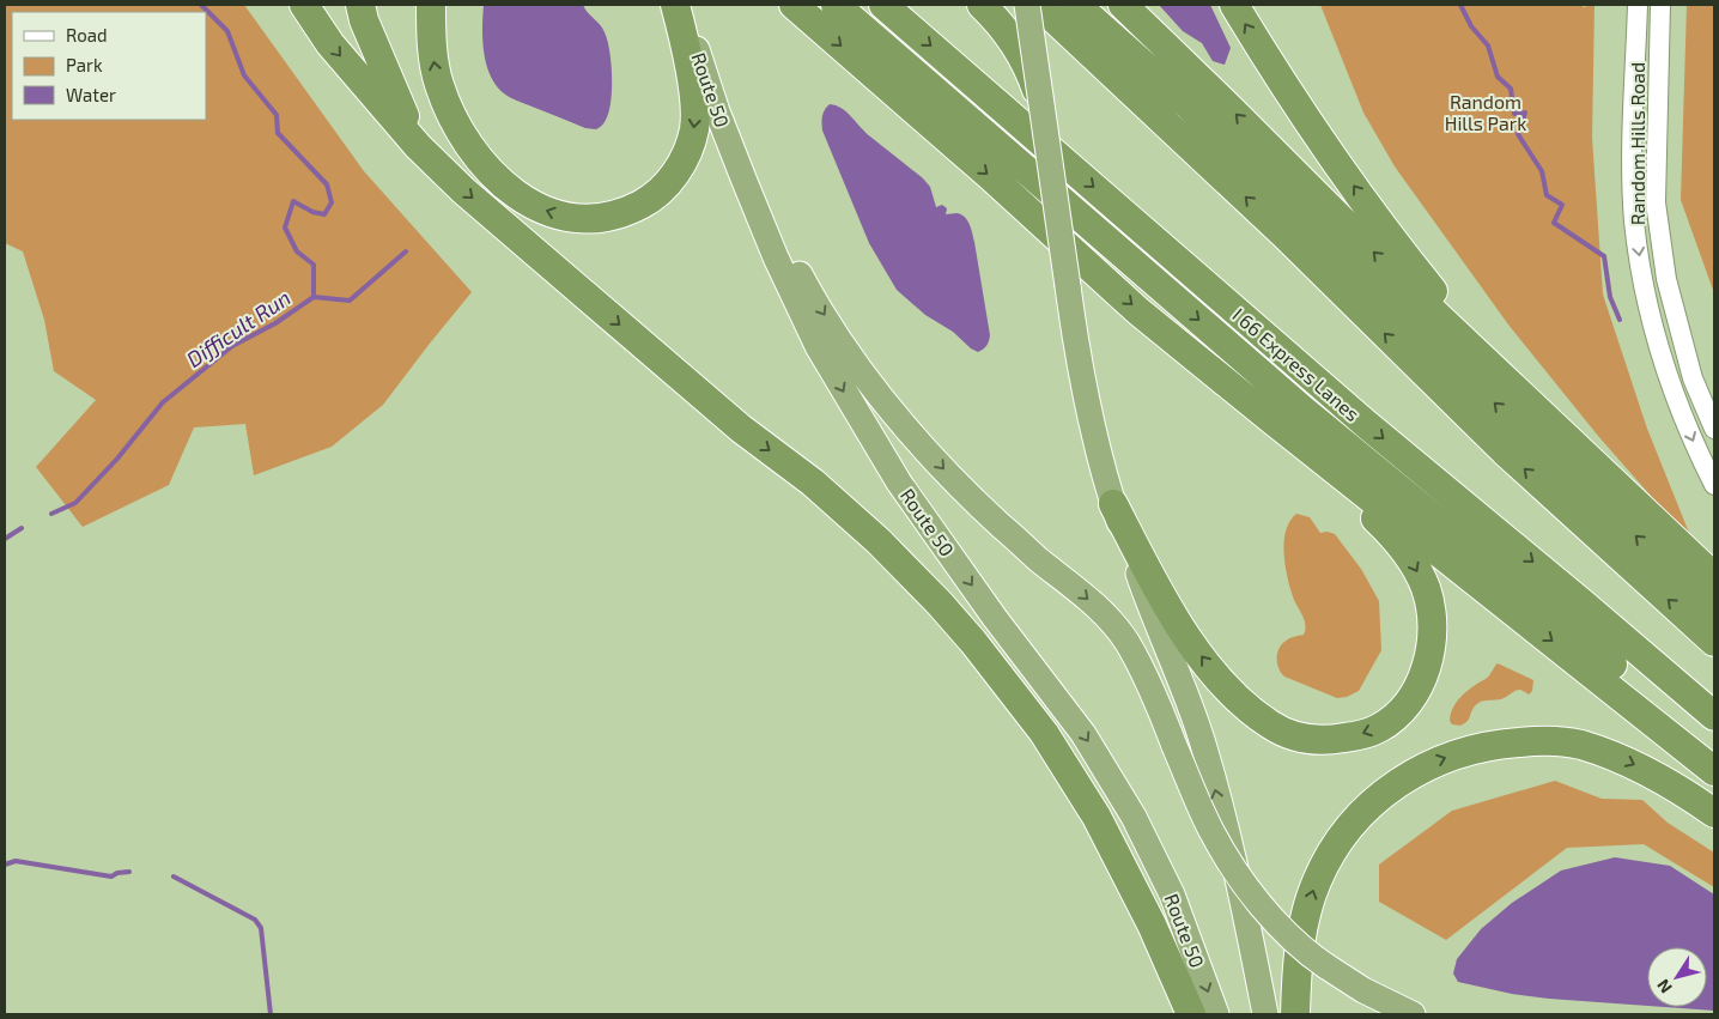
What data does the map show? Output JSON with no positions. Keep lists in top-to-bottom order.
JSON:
{
  "streets": {
    "highway": ["Route 50", "I 66 Express Lanes"],
    "street": ["Random Hills Road"]
  },
  "water": ["Difficult Run"],
  "parks": ["Random Hills Park"],
  "legend": ["Road", "Park", "Water"],
  "north": "bottom left"
}
